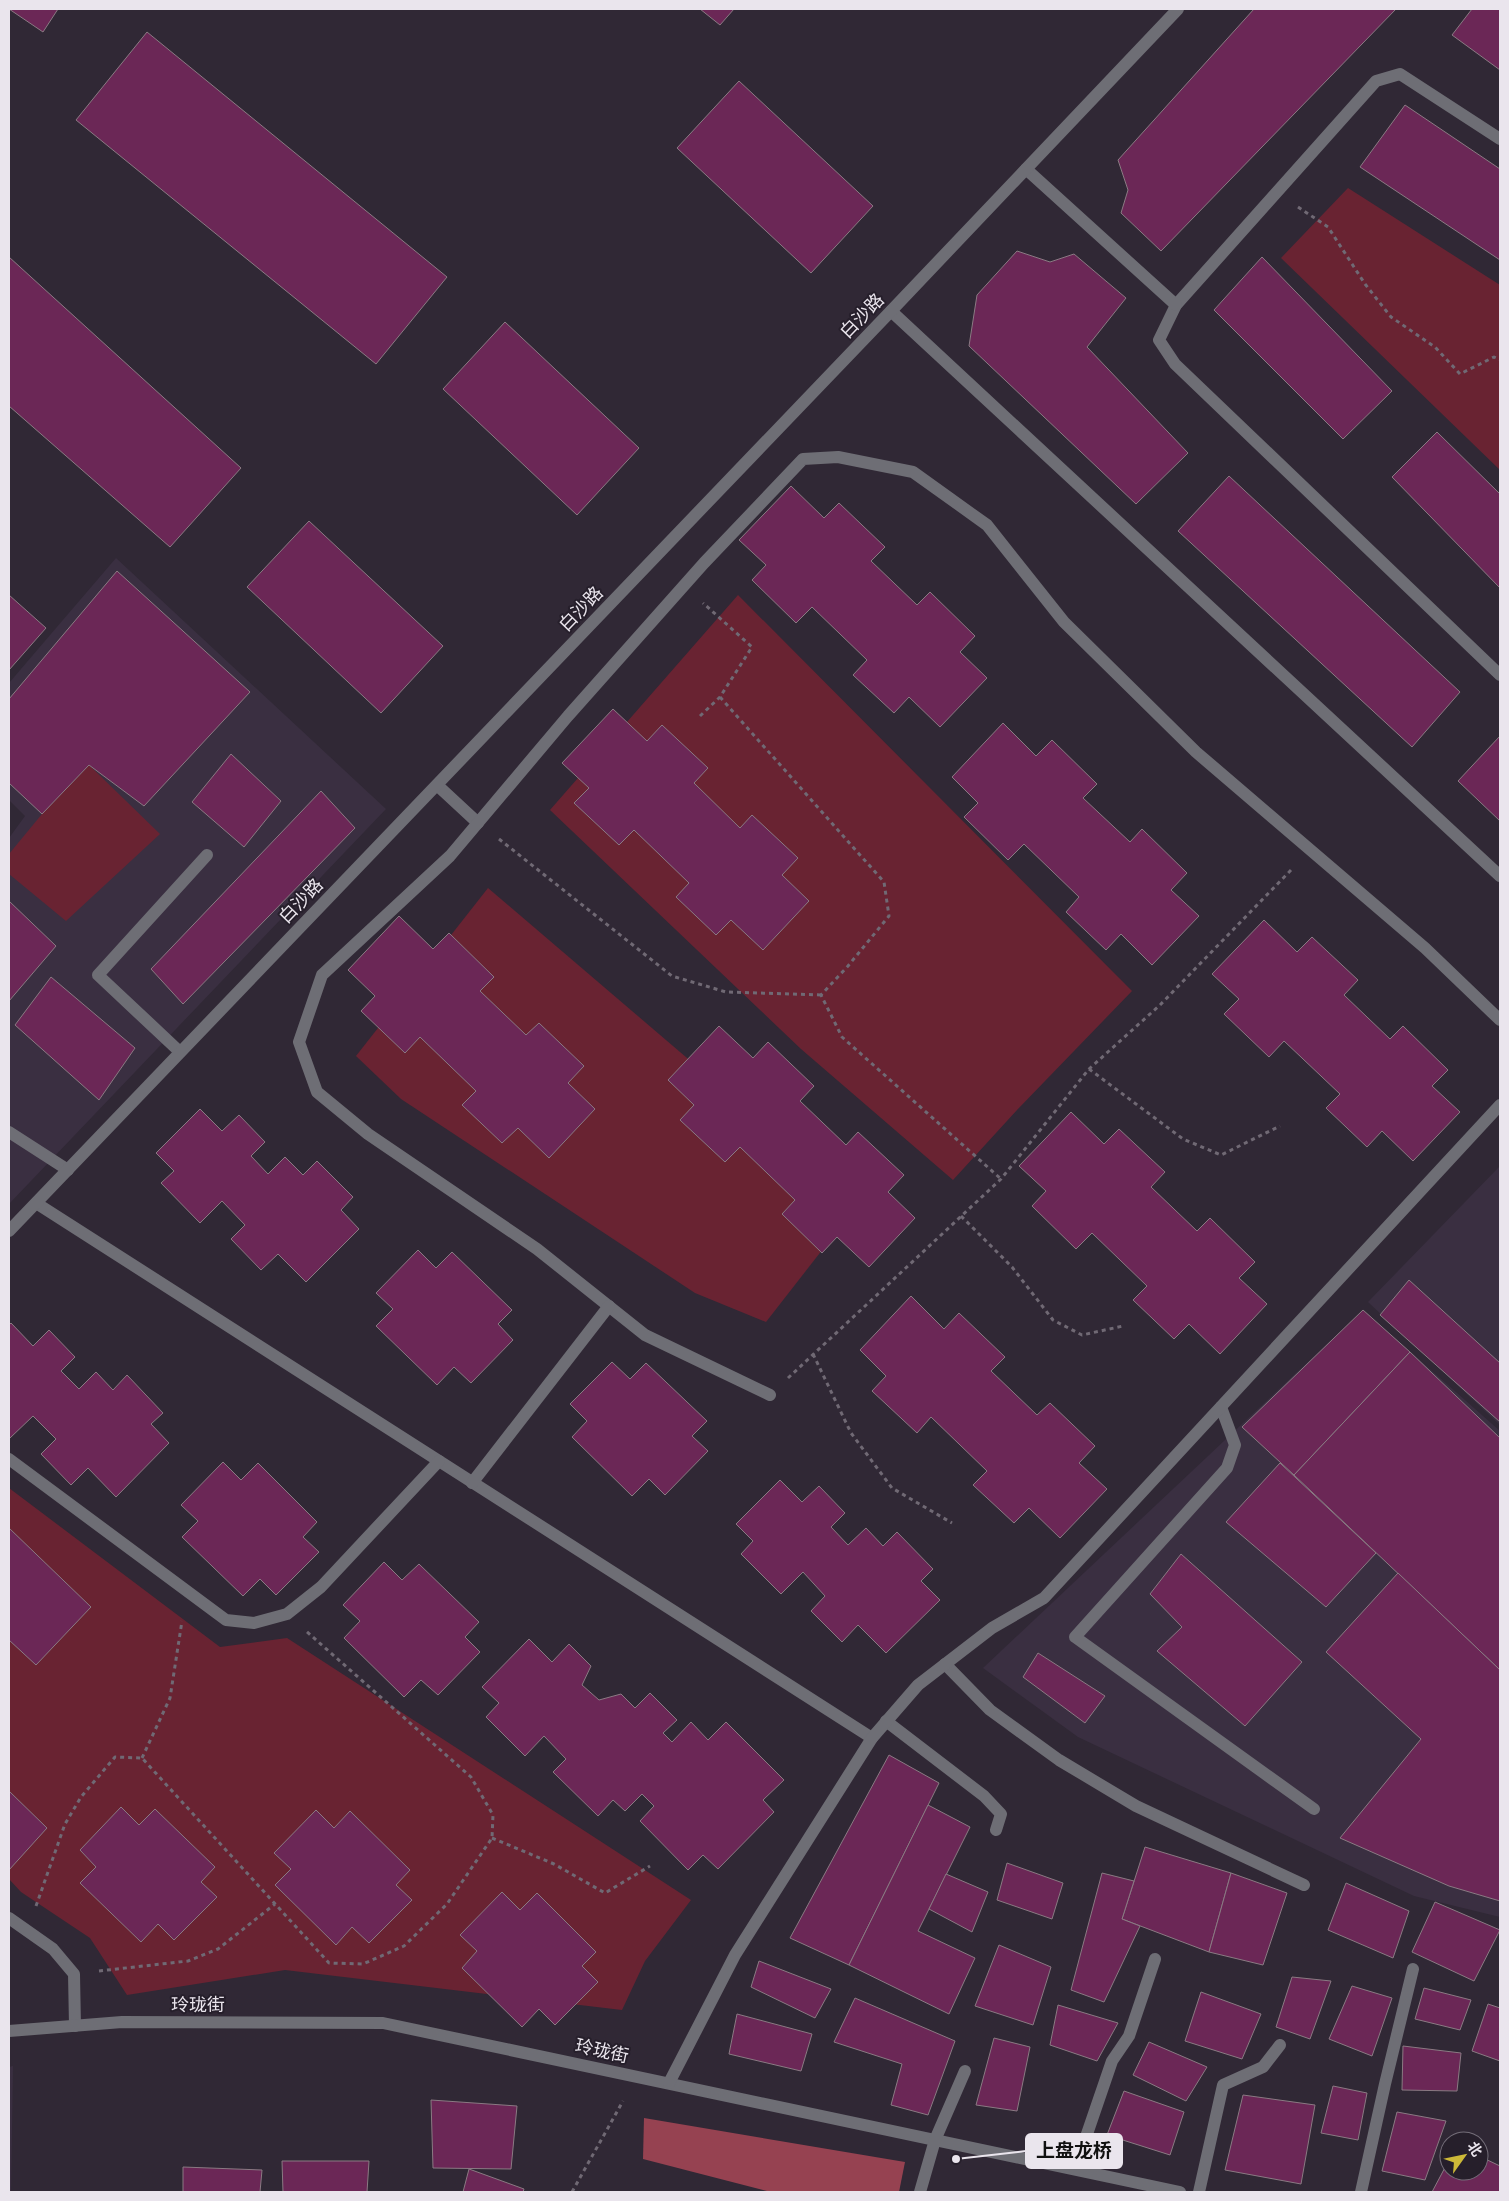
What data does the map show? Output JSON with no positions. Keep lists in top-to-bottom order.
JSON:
{
  "streets": {
    "street": ["白沙路", "玲珑街"]
  },
  "places": ["上盘龙桥"],
  "north": "top right"
}
